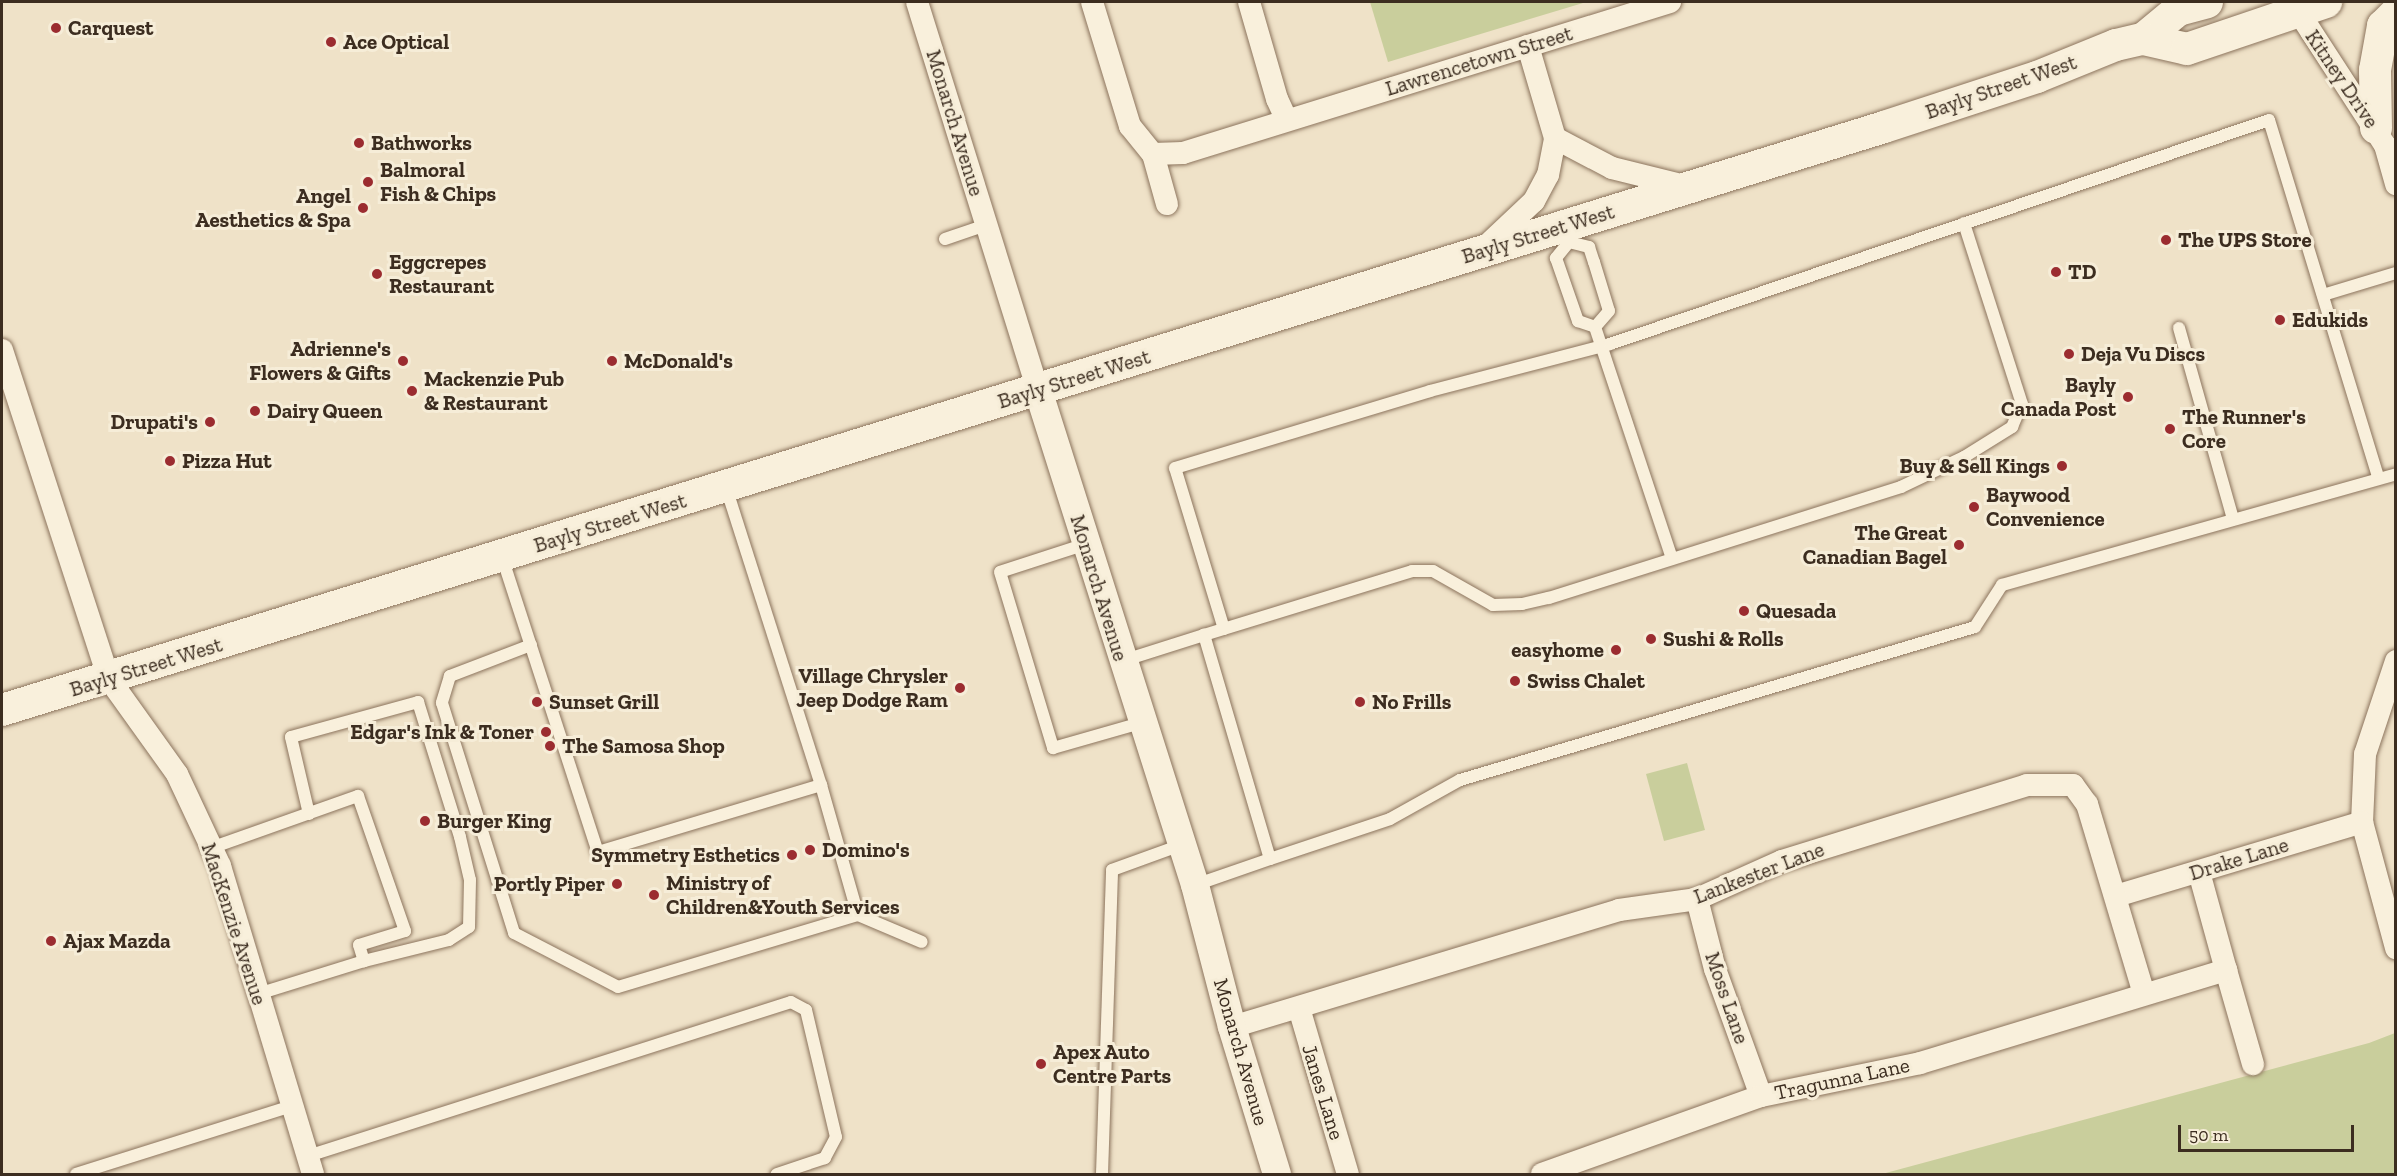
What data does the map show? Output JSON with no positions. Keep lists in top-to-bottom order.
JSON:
{
  "streets": {
    "main road": ["Bayly Street West"],
    "street": [
      "Lawrencetown Street",
      "Kitney Drive",
      "Monarch Avenue",
      "Drake Lane",
      "Lankester Lane",
      "MacKenzie Avenue",
      "Moss Lane",
      "Tragunna Lane",
      "Janes Lane"
    ]
  },
  "crossings": [
    ["Kitney Drive", "Bayly Street West"],
    ["Bayly Street West", "Monarch Avenue"],
    ["Bayly Street West", "MacKenzie Avenue"],
    ["Monarch Avenue", "Lankester Lane"],
    ["Drake Lane", "Lankester Lane"],
    ["Lankester Lane", "Moss Lane"],
    ["Lankester Lane", "Tragunna Lane"],
    ["Lankester Lane", "Janes Lane"],
    ["Moss Lane", "Tragunna Lane"]
  ],
  "places": [
    "Carquest",
    "Ace Optical",
    "Bathworks",
    "Balmoral Fish & Chips",
    "Angel Aesthetics & Spa",
    "The UPS Store",
    "TD",
    "Eggcrepes Restaurant",
    "Edukids",
    "Deja Vu Discs",
    "Adrienne's Flowers & Gifts",
    "McDonald's",
    "Mackenzie Pub & Restaurant",
    "Bayly Canada Post",
    "Dairy Queen",
    "Drupati's",
    "The Runner's Core",
    "Pizza Hut",
    "Buy & Sell Kings",
    "Baywood Convenience",
    "The Great Canadian Bagel",
    "Quesada",
    "Sushi & Rolls",
    "easyhome",
    "Swiss Chalet",
    "Village Chrysler Jeep Dodge Ram",
    "Sunset Grill",
    "No Frills",
    "Edgar's Ink & Toner",
    "The Samosa Shop",
    "Burger King",
    "Domino's",
    "Symmetry Esthetics",
    "Portly Piper",
    "Ministry of Children&Youth Services",
    "Ajax Mazda",
    "Apex Auto Centre Parts"
  ],
  "scale_bar": "50 m"
}
